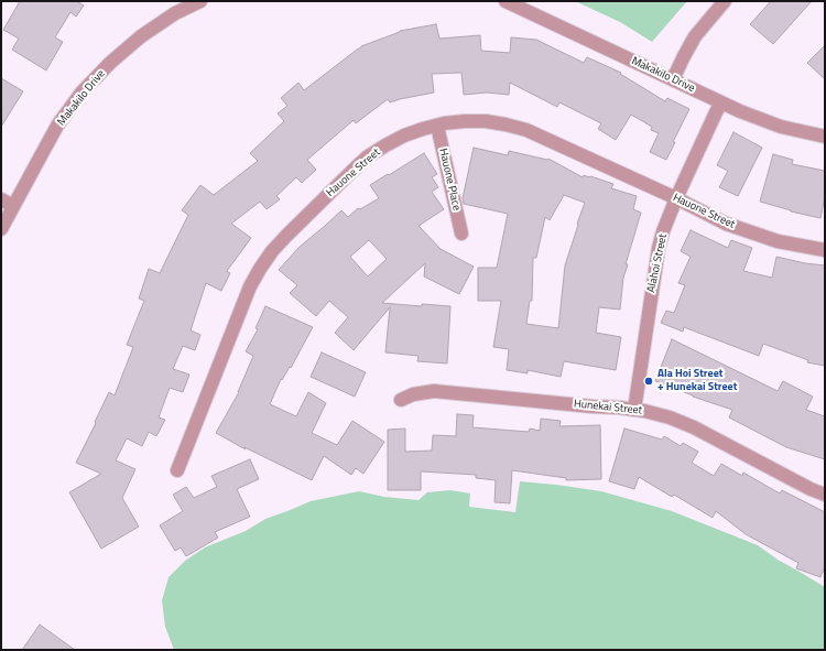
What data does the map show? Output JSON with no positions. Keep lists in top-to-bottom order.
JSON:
{
  "streets": {
    "street": [
      "Makakilo Drive",
      "Hauone Street",
      "Hauone Place",
      "Alahoi Street",
      "Hunekai Street"
    ]
  },
  "crossings": [
    ["Makakilo Drive", "Alahoi Street"],
    ["Hauone Street", "Hauone Place"],
    ["Hauone Street", "Alahoi Street"],
    ["Alahoi Street", "Hunekai Street"]
  ],
  "places": ["Ala Hoi Street + Hunekai Street"]
}
